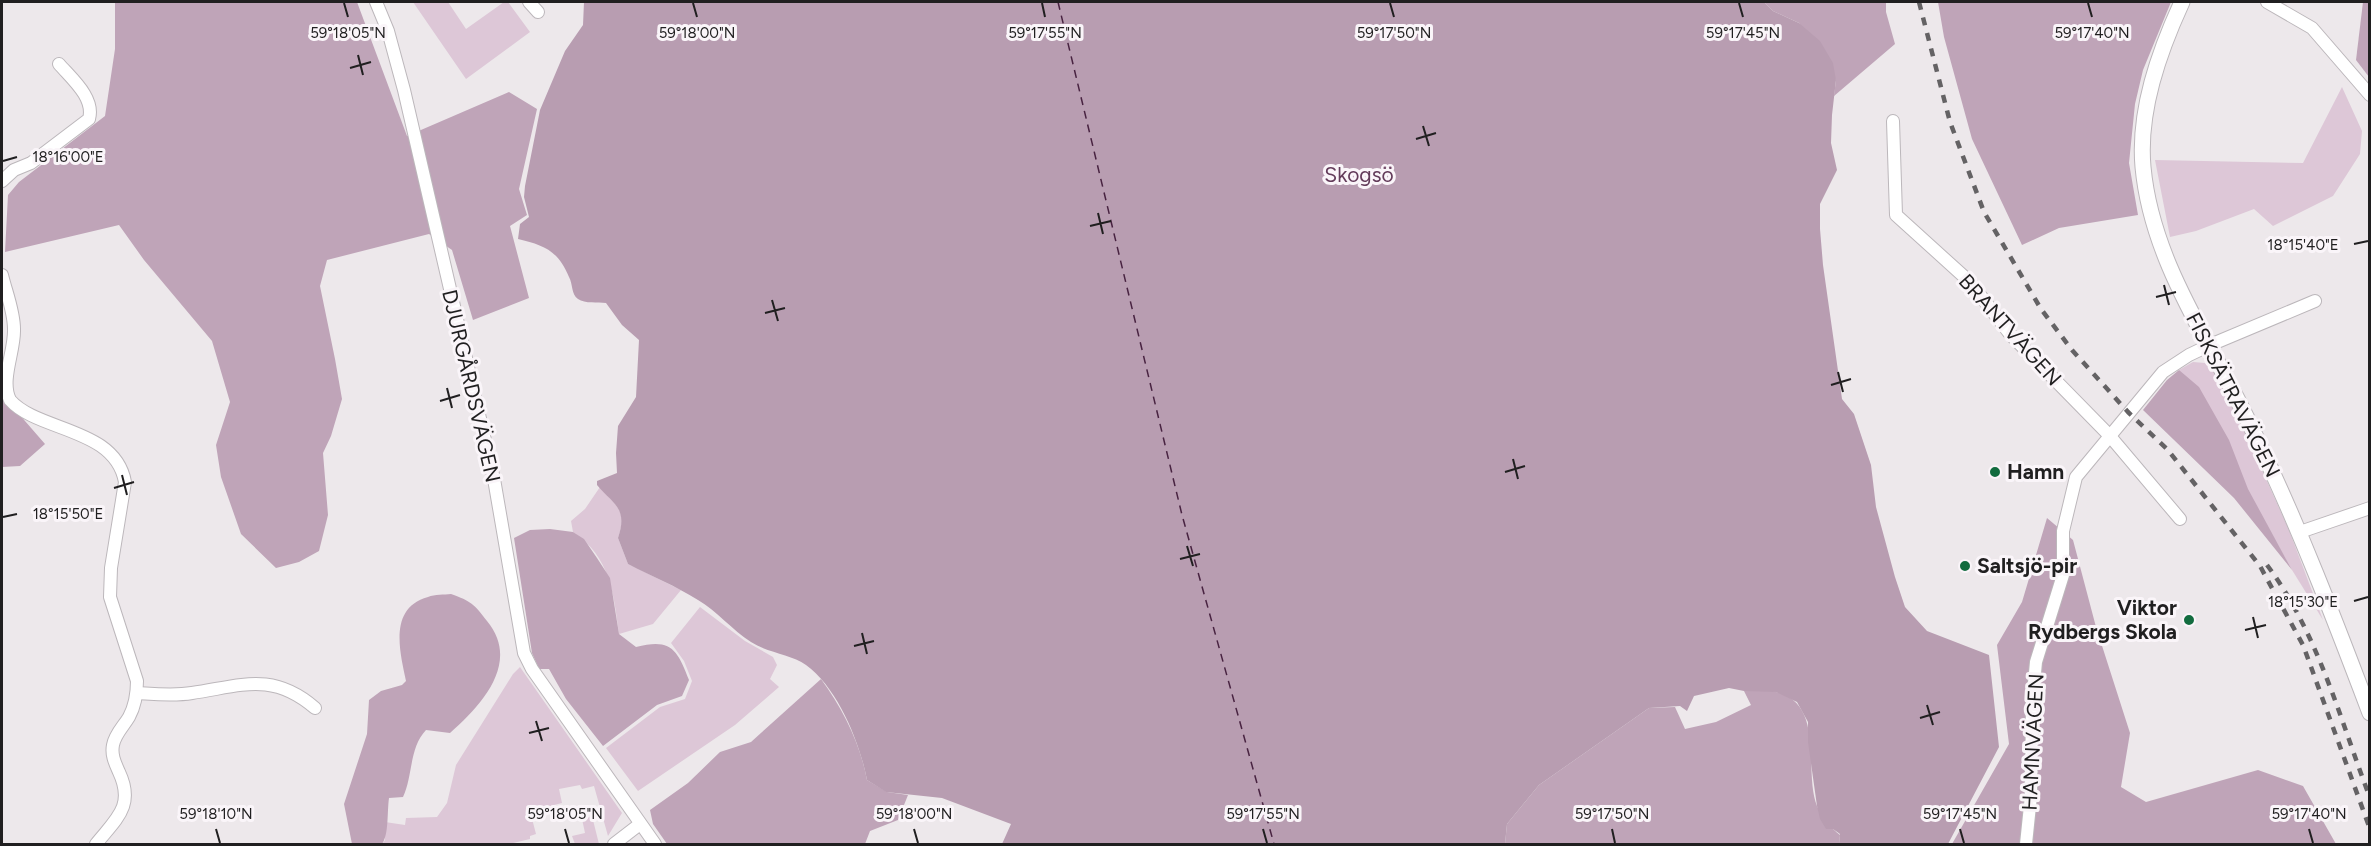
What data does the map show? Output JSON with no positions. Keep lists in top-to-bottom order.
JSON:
{
  "streets": {
    "street": [
      "BRANTVÄGEN",
      "DJURGÅRDSVÄGEN",
      "FISKSÄTRAVÄGEN",
      "HAMNVÄGEN"
    ]
  },
  "crossings": [
    ["BRANTVÄGEN", "HAMNVÄGEN"],
    ["FISKSÄTRAVÄGEN", "HAMNVÄGEN"]
  ],
  "parks": ["Skogsö"],
  "places": ["Hamn", "Saltsjö-pir", "Viktor Rydbergs Skola"],
  "coordinates": [
    "59°18'05\"N",
    "59°18'00\"N",
    "59°17'50\"N",
    "59°17'45\"N",
    "59°17'55\"N",
    "59°17'40\"N",
    "18°16'00\"E",
    "18°15'40\"E",
    "18°15'50\"E",
    "18°15'30\"E",
    "59°18'10\"N"
  ]
}
